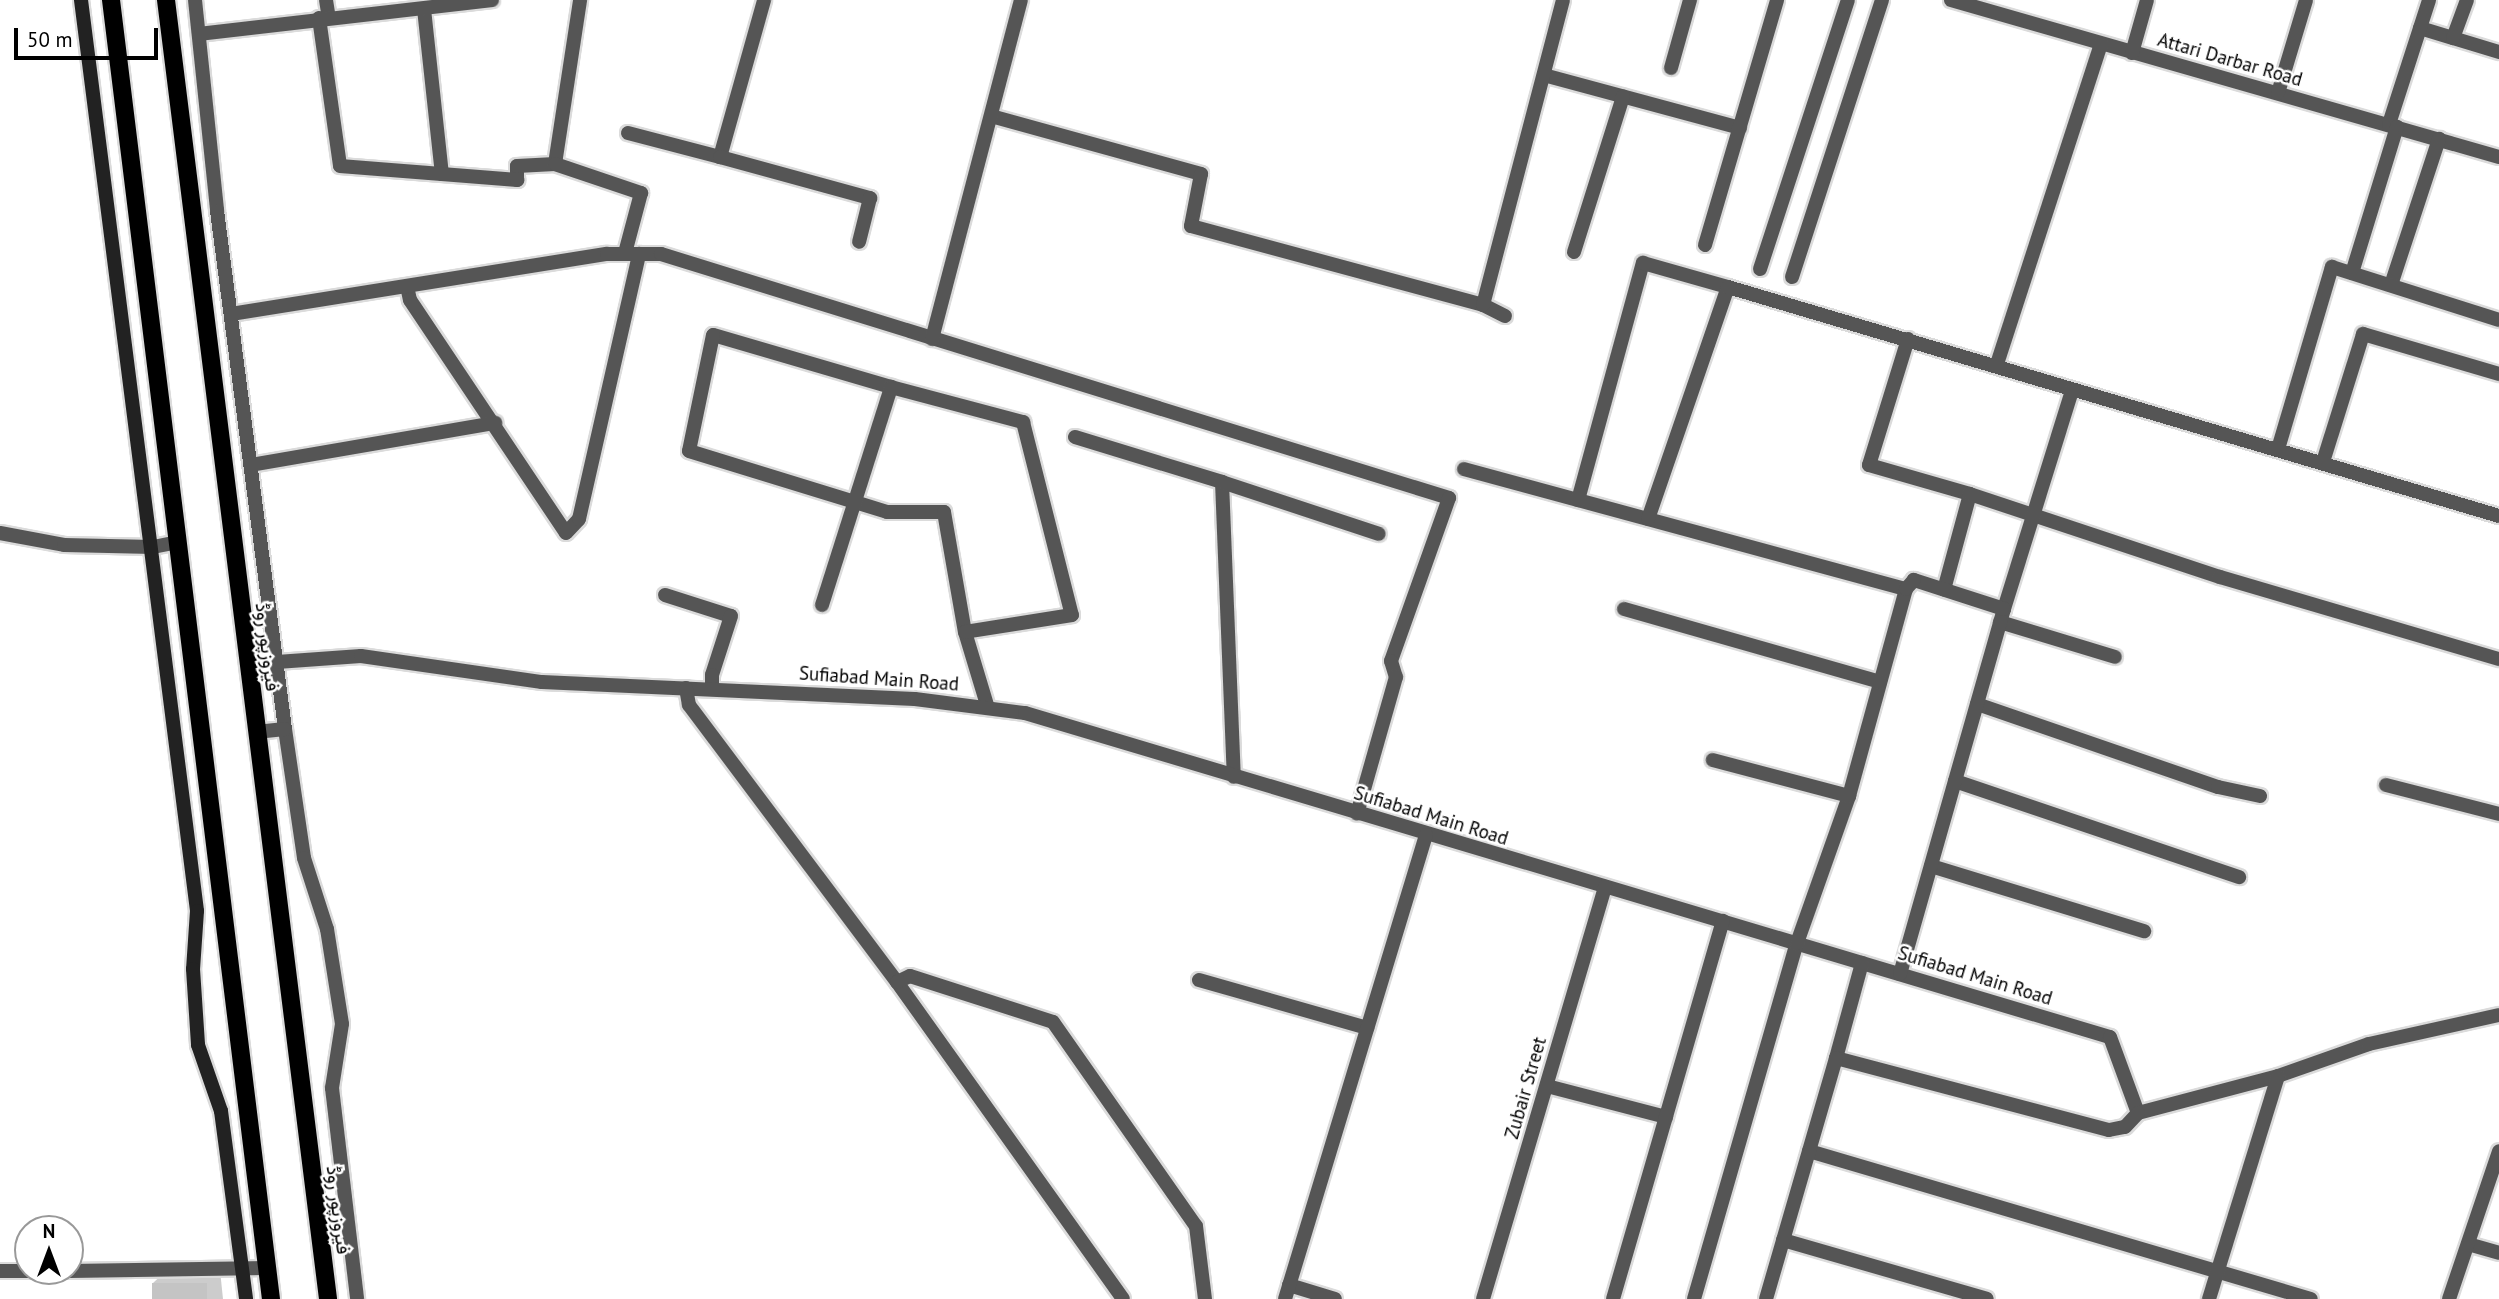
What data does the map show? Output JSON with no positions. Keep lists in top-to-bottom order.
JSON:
{
  "streets": {
    "main road": ["فیروزپور روڈ"],
    "street": ["Attari Darbar Road", "Sufiabad Main Road", "Zubair Street"]
  },
  "crossings": [
    ["Sufiabad Main Road", "Zubair Street"]
  ],
  "scale_bar": "50 m",
  "north": "top"
}
